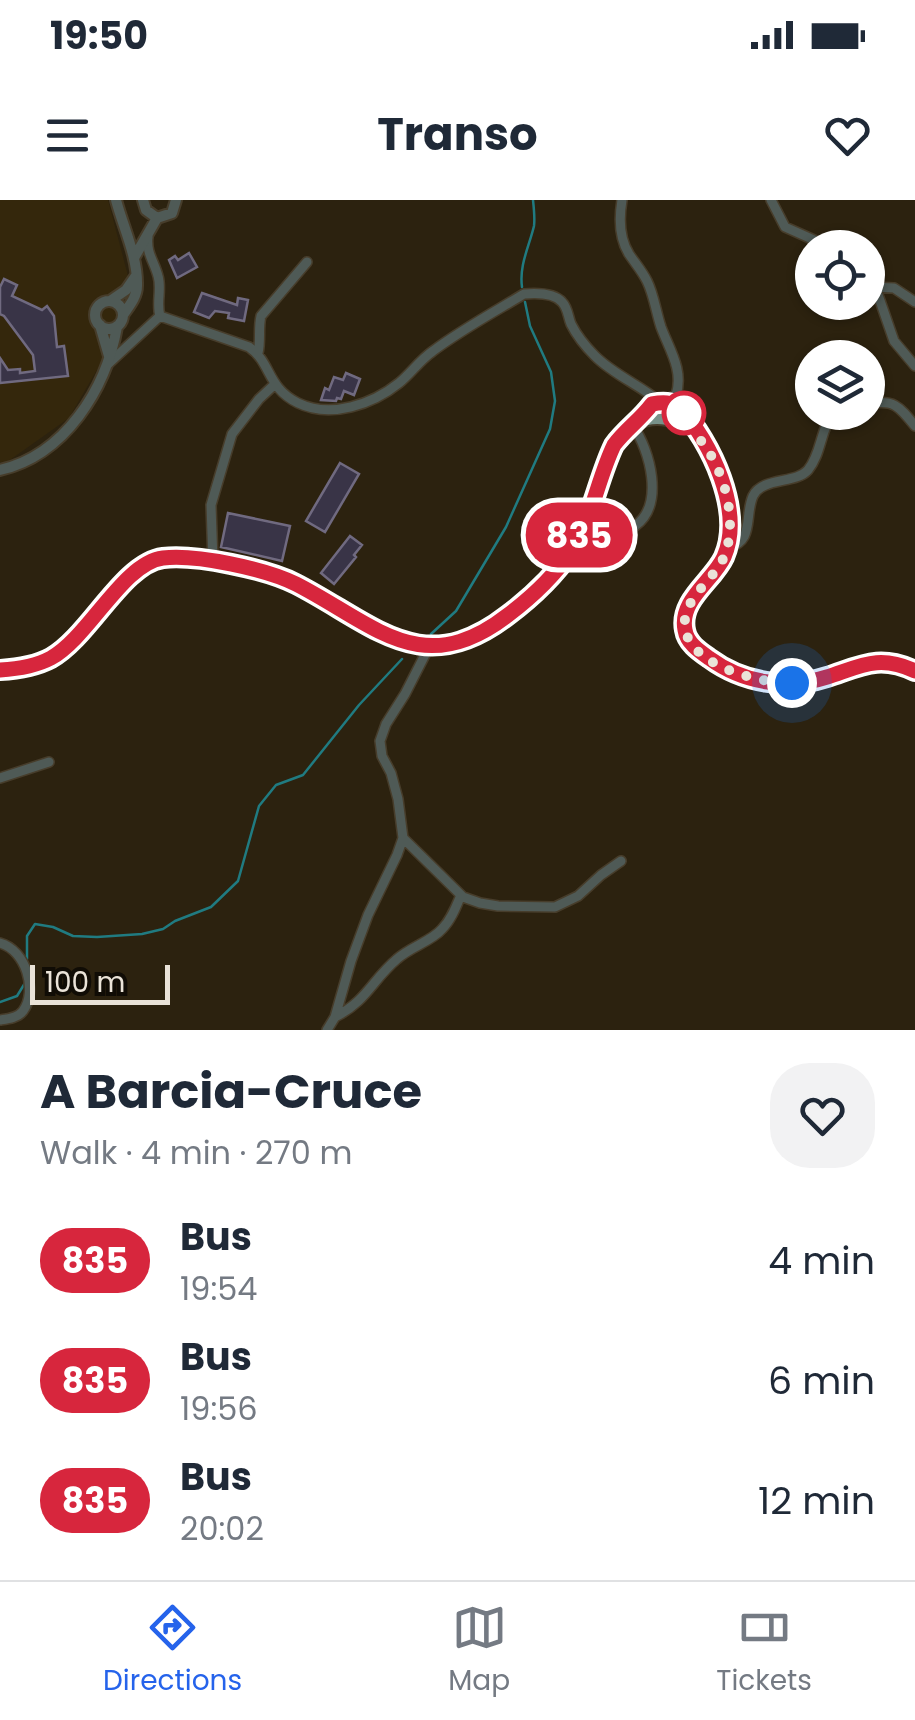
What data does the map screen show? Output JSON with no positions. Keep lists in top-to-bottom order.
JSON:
{
  "lines": ["bus line 835"],
  "scale_bar": "100 m",
  "page": {
    "status": "19:50",
    "header": "Transo",
    "on_map": "835",
    "scale": "100 m",
    "heading": ["A Barcia-Cruce", "Walk · 4 min · 270 m"],
    "list": [
      {
        "mark": "835",
        "name": "Bus",
        "note": "19:54",
        "value": "4 min"
      },
      {
        "mark": "835",
        "name": "Bus",
        "note": "19:56",
        "value": "6 min"
      },
      {
        "mark": "835",
        "name": "Bus",
        "note": "20:02",
        "value": "12 min"
      }
    ],
    "tabs": ["Directions", "Map", "Tickets"]
  }
}
